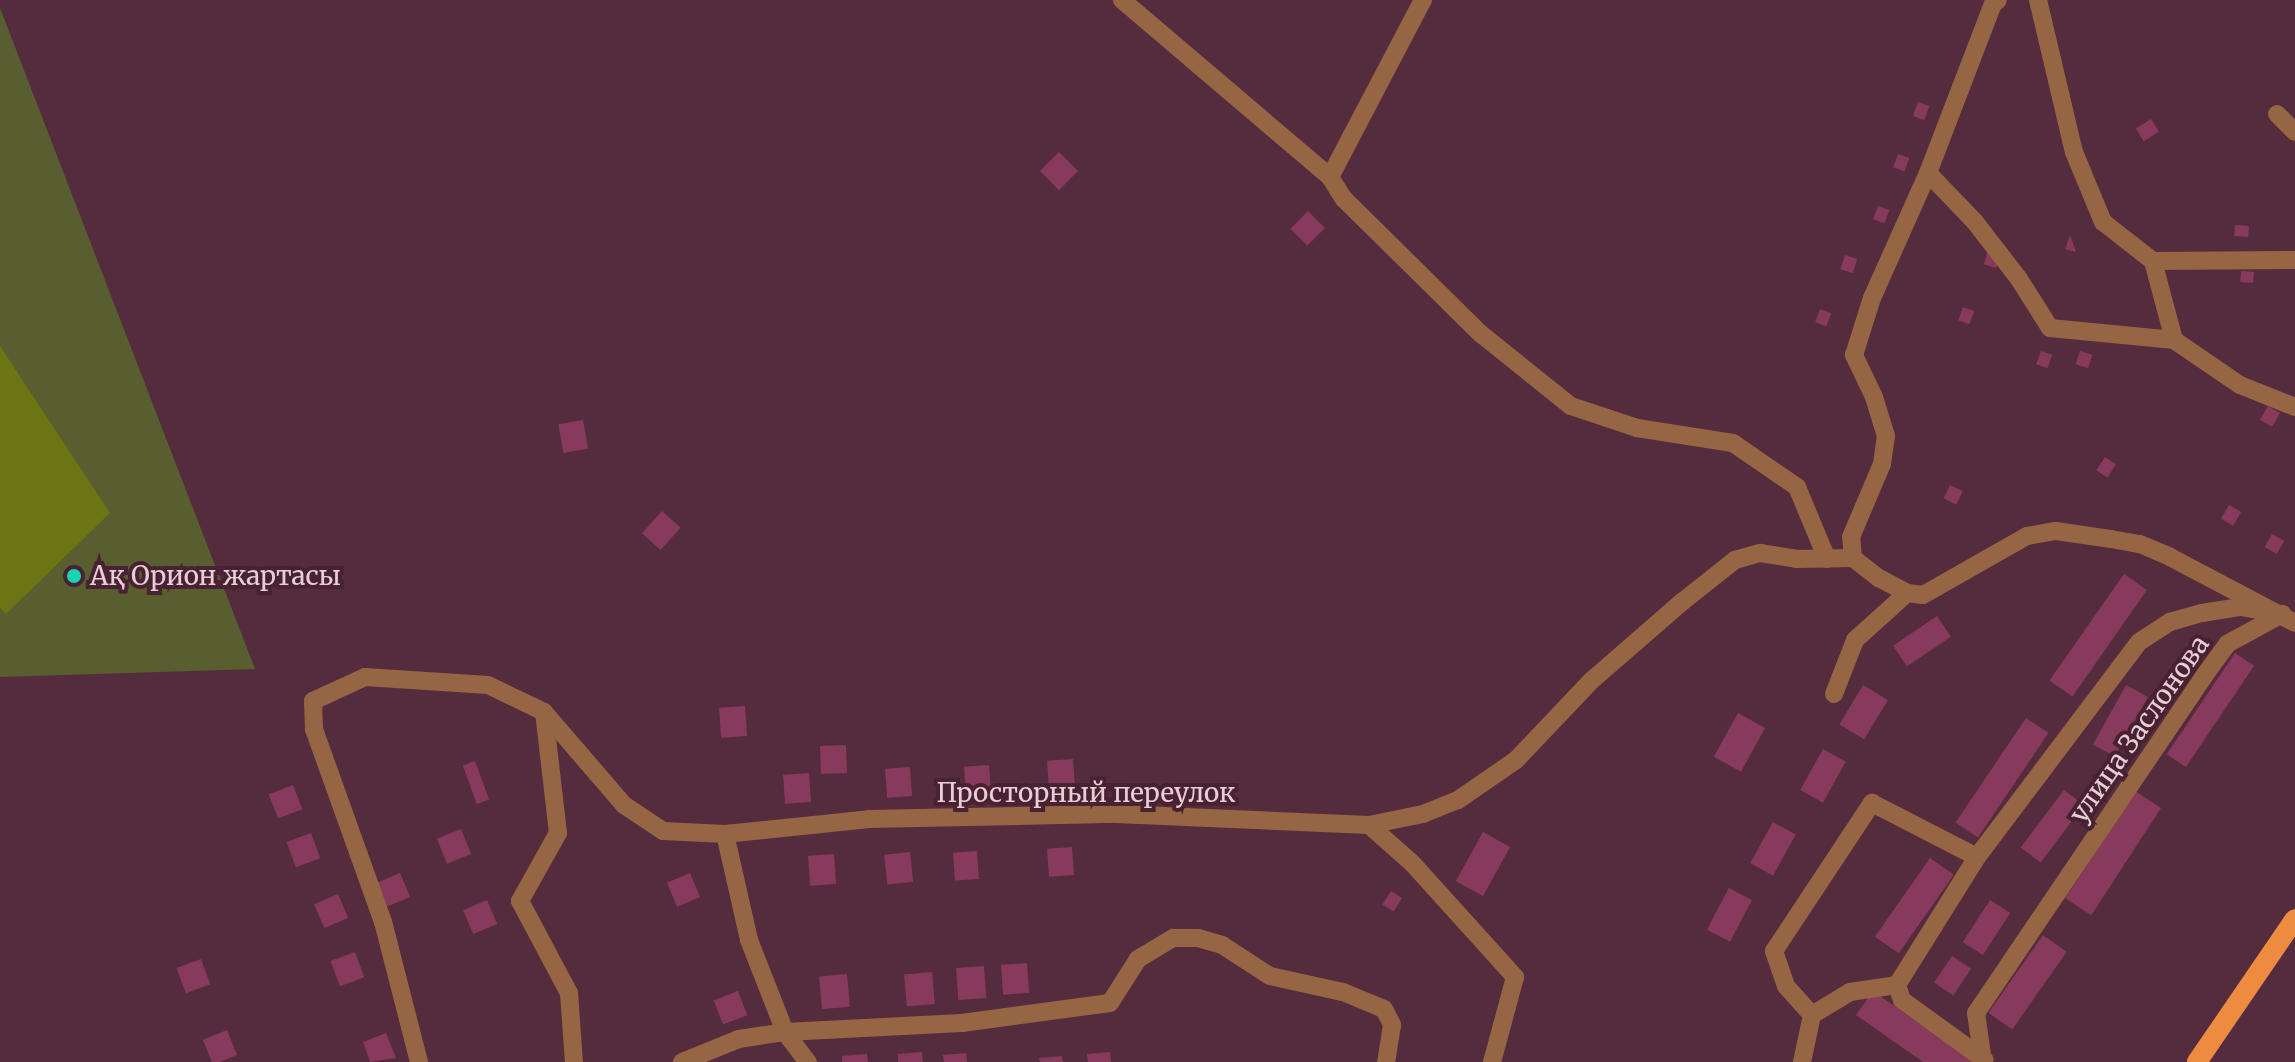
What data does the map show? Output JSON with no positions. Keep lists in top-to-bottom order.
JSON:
{
  "streets": {
    "street": ["улица Заслонова", "Просторный переулок"]
  },
  "places": ["Ақ Орион жартасы"]
}
